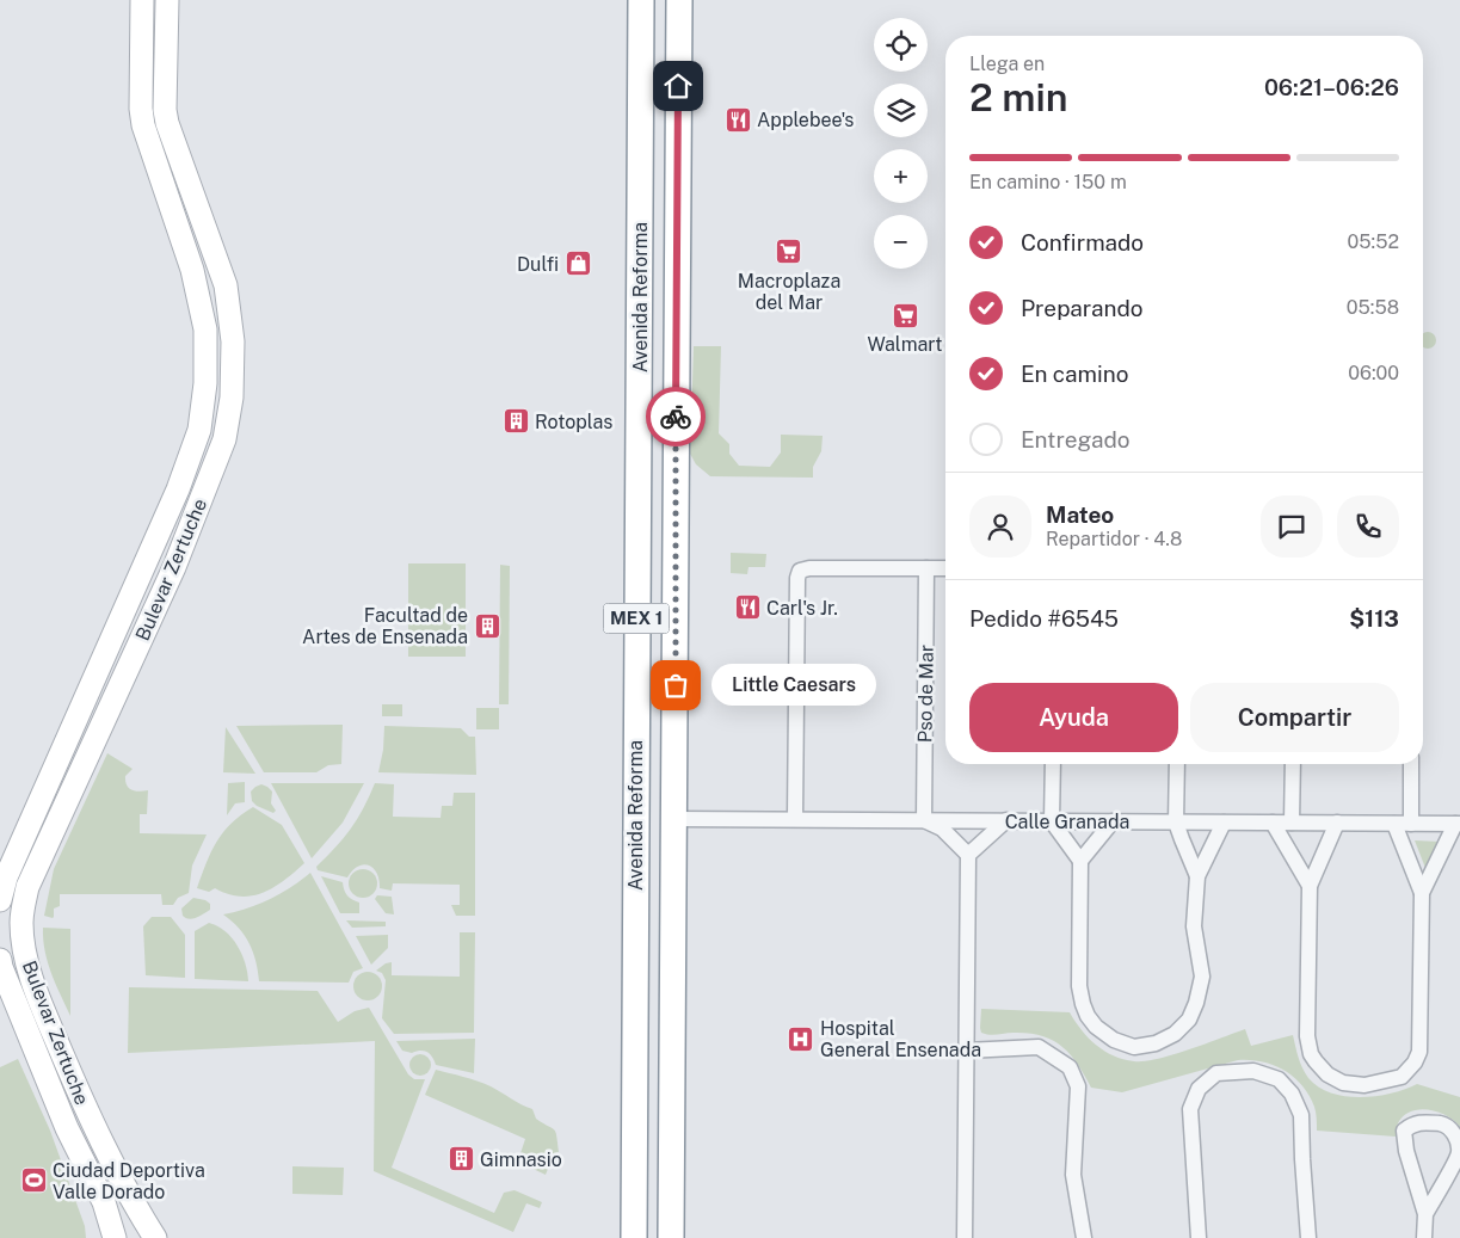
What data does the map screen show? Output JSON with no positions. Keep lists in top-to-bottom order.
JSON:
{
  "streets": {
    "highway": ["Avenida Reforma", "MEX 1"],
    "main road": ["Bulevar Zertuche"],
    "street": ["Pso de Mar", "Calle Granada"]
  },
  "crossings": [
    ["Avenida Reforma", "Calle Granada"],
    ["Pso de Mar", "Calle Granada"]
  ],
  "places": {
    "restaurant": ["Applebee's", "Carl's Jr."],
    "supermarket": ["Macroplaza del Mar", "Walmart"],
    "shop": ["Dulfi"],
    "building": ["Rotoplas", "Facultad de Artes de Ensenada", "Gimnasio"],
    "other": ["Little Caesars"],
    "hospital": ["Hospital General Ensenada"],
    "sports": ["Ciudad Deportiva Valle Dorado"]
  },
  "page": {
    "map_buttons": ["+", "−"],
    "heading": ["2 min", "Llega en", "06:21–06:26"],
    "panel": [
      "Mateo",
      "Repartidor · 4.8",
      "Pedido #6545",
      "$113"
    ],
    "bar": "En camino · 150 m",
    "list": [
      ["Confirmado", "05:52"],
      ["Preparando", "05:58"],
      ["En camino", "06:00"],
      "Entregado"
    ],
    "bubble": "Little Caesars",
    "buttons": ["Ayuda", "Compartir"]
  }
}
